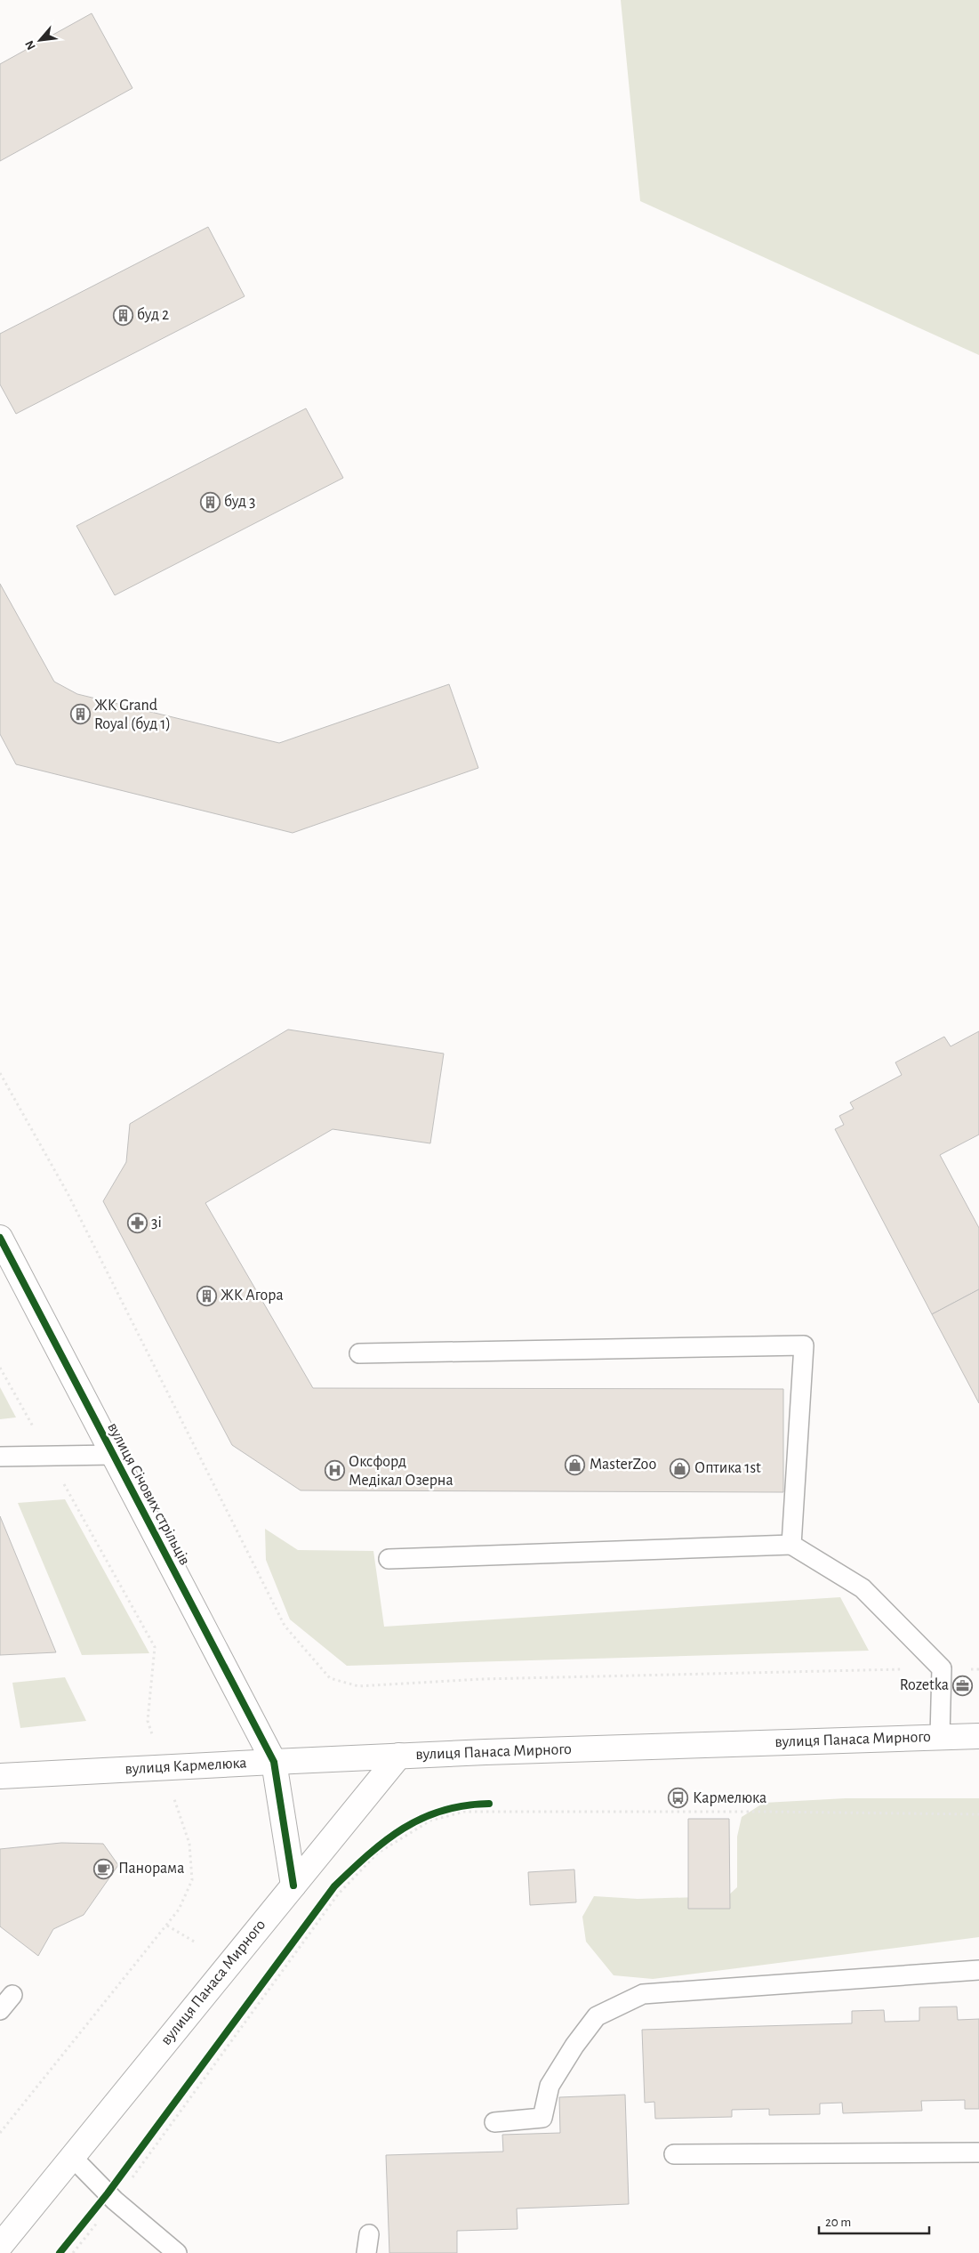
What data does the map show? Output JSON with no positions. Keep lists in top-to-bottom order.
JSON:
{
  "streets": {
    "main road": ["вулиця Січових стрільців", "вулиця Панаса Мирного", "вулиця Кармелюка"]
  },
  "crossings": [
    ["вулиця Січових стрільців", "вулиця Панаса Мирного"],
    ["вулиця Січових стрільців", "вулиця Кармелюка"],
    ["вулиця Панаса Мирного", "вулиця Кармелюка"]
  ],
  "places": {
    "building": [
      "буд 2",
      "буд 3",
      "ЖК Grand Royal (буд 1)",
      "ЖК Агора"
    ],
    "pharmacy": ["3і"],
    "shop": ["MasterZoo", "Оптика 1st"],
    "hospital": ["Оксфорд Медікал Озерна"],
    "office": ["Rozetka"],
    "bus stop": ["Кармелюка"],
    "cafe": ["Панорама"]
  },
  "scale_bar": "20 m",
  "north": "bottom left"
}
